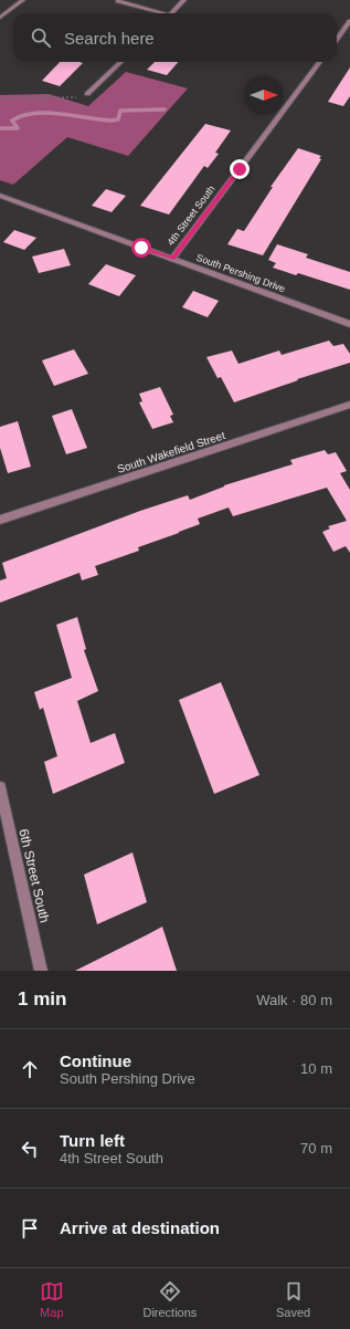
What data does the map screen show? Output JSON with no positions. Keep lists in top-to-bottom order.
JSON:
{
  "streets": {
    "street": [
      "4th Street South",
      "South Pershing Drive",
      "South Wakefield Street",
      "6th Street South"
    ]
  },
  "crossings": [
    ["4th Street South", "South Pershing Drive"]
  ],
  "north": "right",
  "page": {
    "search": "Search here",
    "heading": ["1 min", "Walk · 80 m"],
    "list": [
      ["Continue", "South Pershing Drive", "10 m"],
      ["Turn left", "4th Street South", "70 m"],
      "Arrive at destination"
    ],
    "nav": ["Map", "Directions", "Saved"]
  }
}
